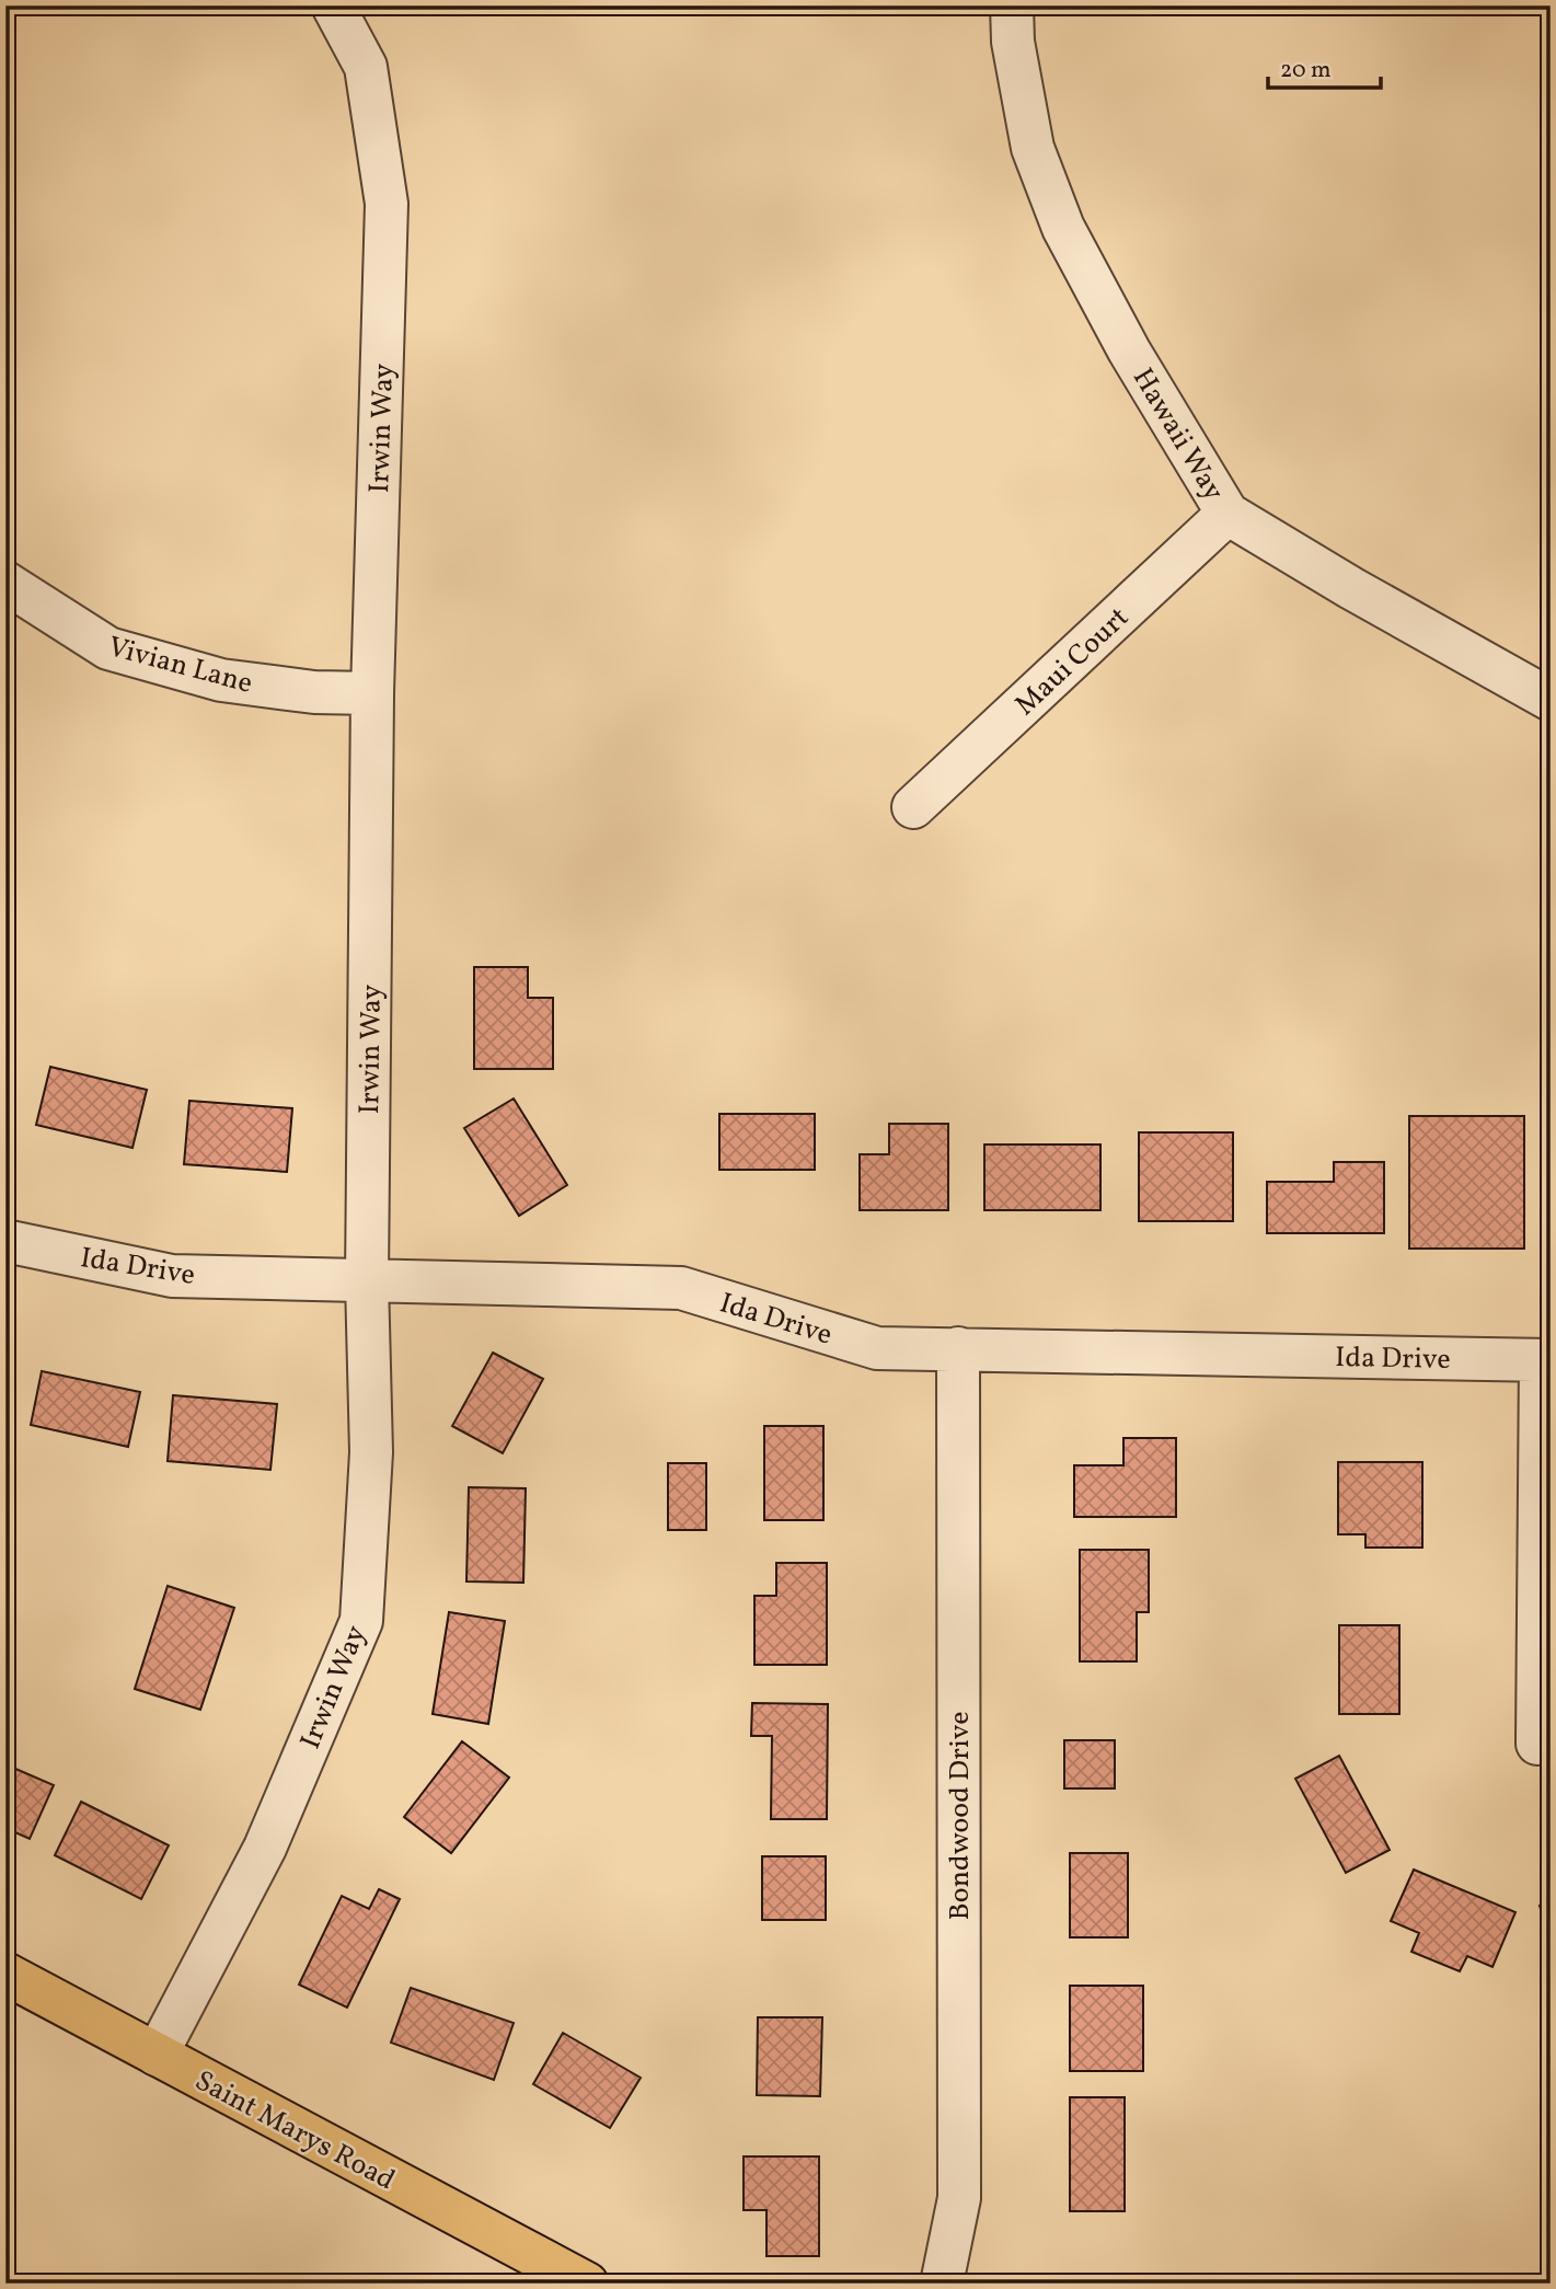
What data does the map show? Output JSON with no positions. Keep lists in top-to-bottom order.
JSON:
{
  "streets": {
    "main road": ["Saint Marys Road"],
    "street": [
      "Irwin Way",
      "Hawaii Way",
      "Maui Court",
      "Vivian Lane",
      "Ida Drive",
      "Bondwood Drive"
    ]
  },
  "crossings": [
    ["Irwin Way", "Vivian Lane"],
    ["Irwin Way", "Ida Drive"],
    ["Irwin Way", "Saint Marys Road"],
    ["Hawaii Way", "Maui Court"],
    ["Ida Drive", "Bondwood Drive"]
  ],
  "scale_bar": "20 m"
}
